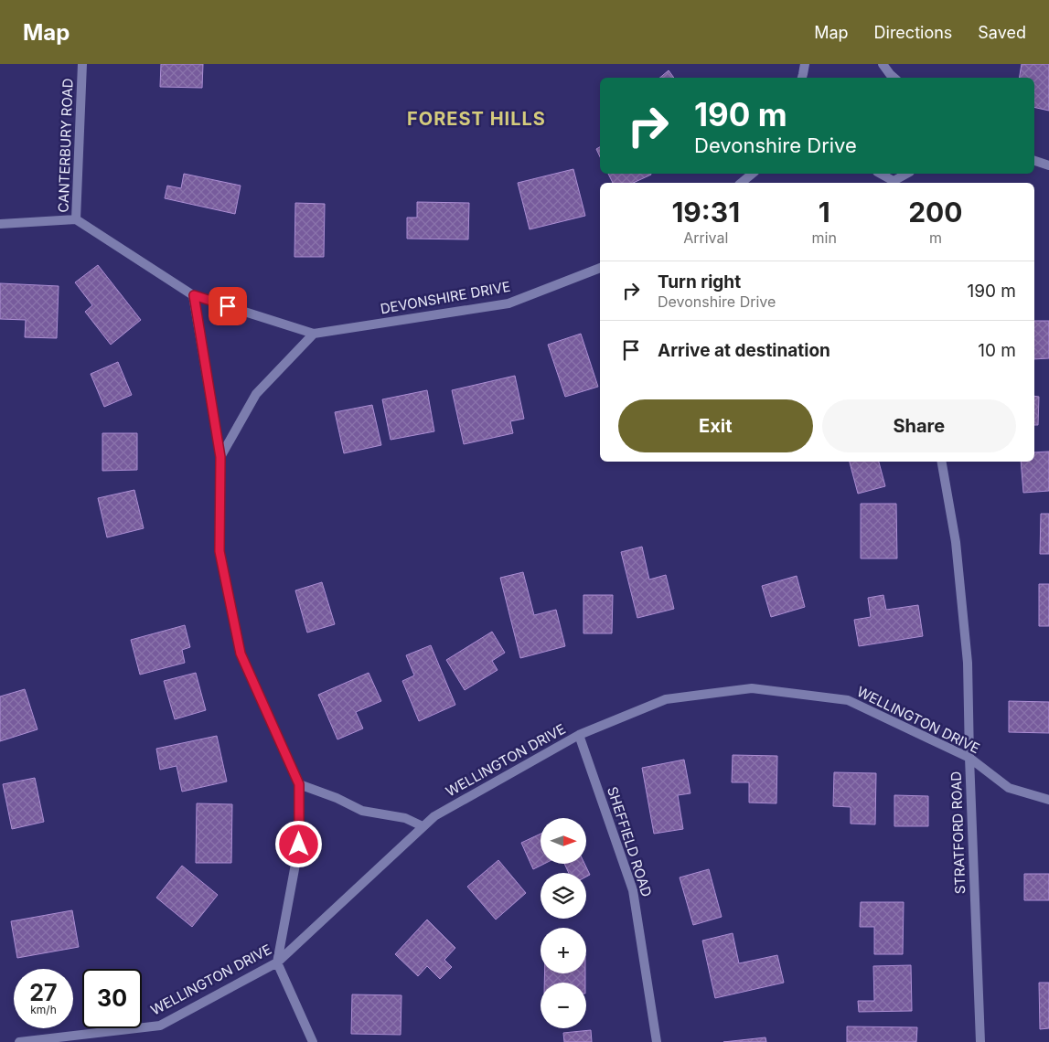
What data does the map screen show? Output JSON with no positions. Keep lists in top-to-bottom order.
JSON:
{
  "streets": {
    "street": [
      "CANTERBURY ROAD",
      "DEVONSHIRE DRIVE",
      "WELLINGTON DRIVE",
      "STRATFORD ROAD",
      "SHEFFIELD ROAD"
    ]
  },
  "crossings": [
    ["CANTERBURY ROAD", "DEVONSHIRE DRIVE"],
    ["WELLINGTON DRIVE", "STRATFORD ROAD"],
    ["WELLINGTON DRIVE", "SHEFFIELD ROAD"]
  ],
  "districts": ["FOREST HILLS"],
  "north": "right",
  "page": {
    "header": "Map",
    "nav": ["Map", "Directions", "Saved"],
    "turn": ["190 m", "Devonshire Drive"],
    "eta": [
      "19:31",
      "Arrival",
      "1",
      "min",
      "200",
      "m"
    ],
    "list": [
      {
        "name": "Turn right",
        "note": "Devonshire Drive",
        "value": "190 m"
      },
      {
        "name": "Arrive at destination",
        "value": "10 m"
      }
    ],
    "buttons": ["Exit", "Share"],
    "map_buttons": ["+", "−"],
    "speed": "27 km/h",
    "limit": "30"
  }
}
